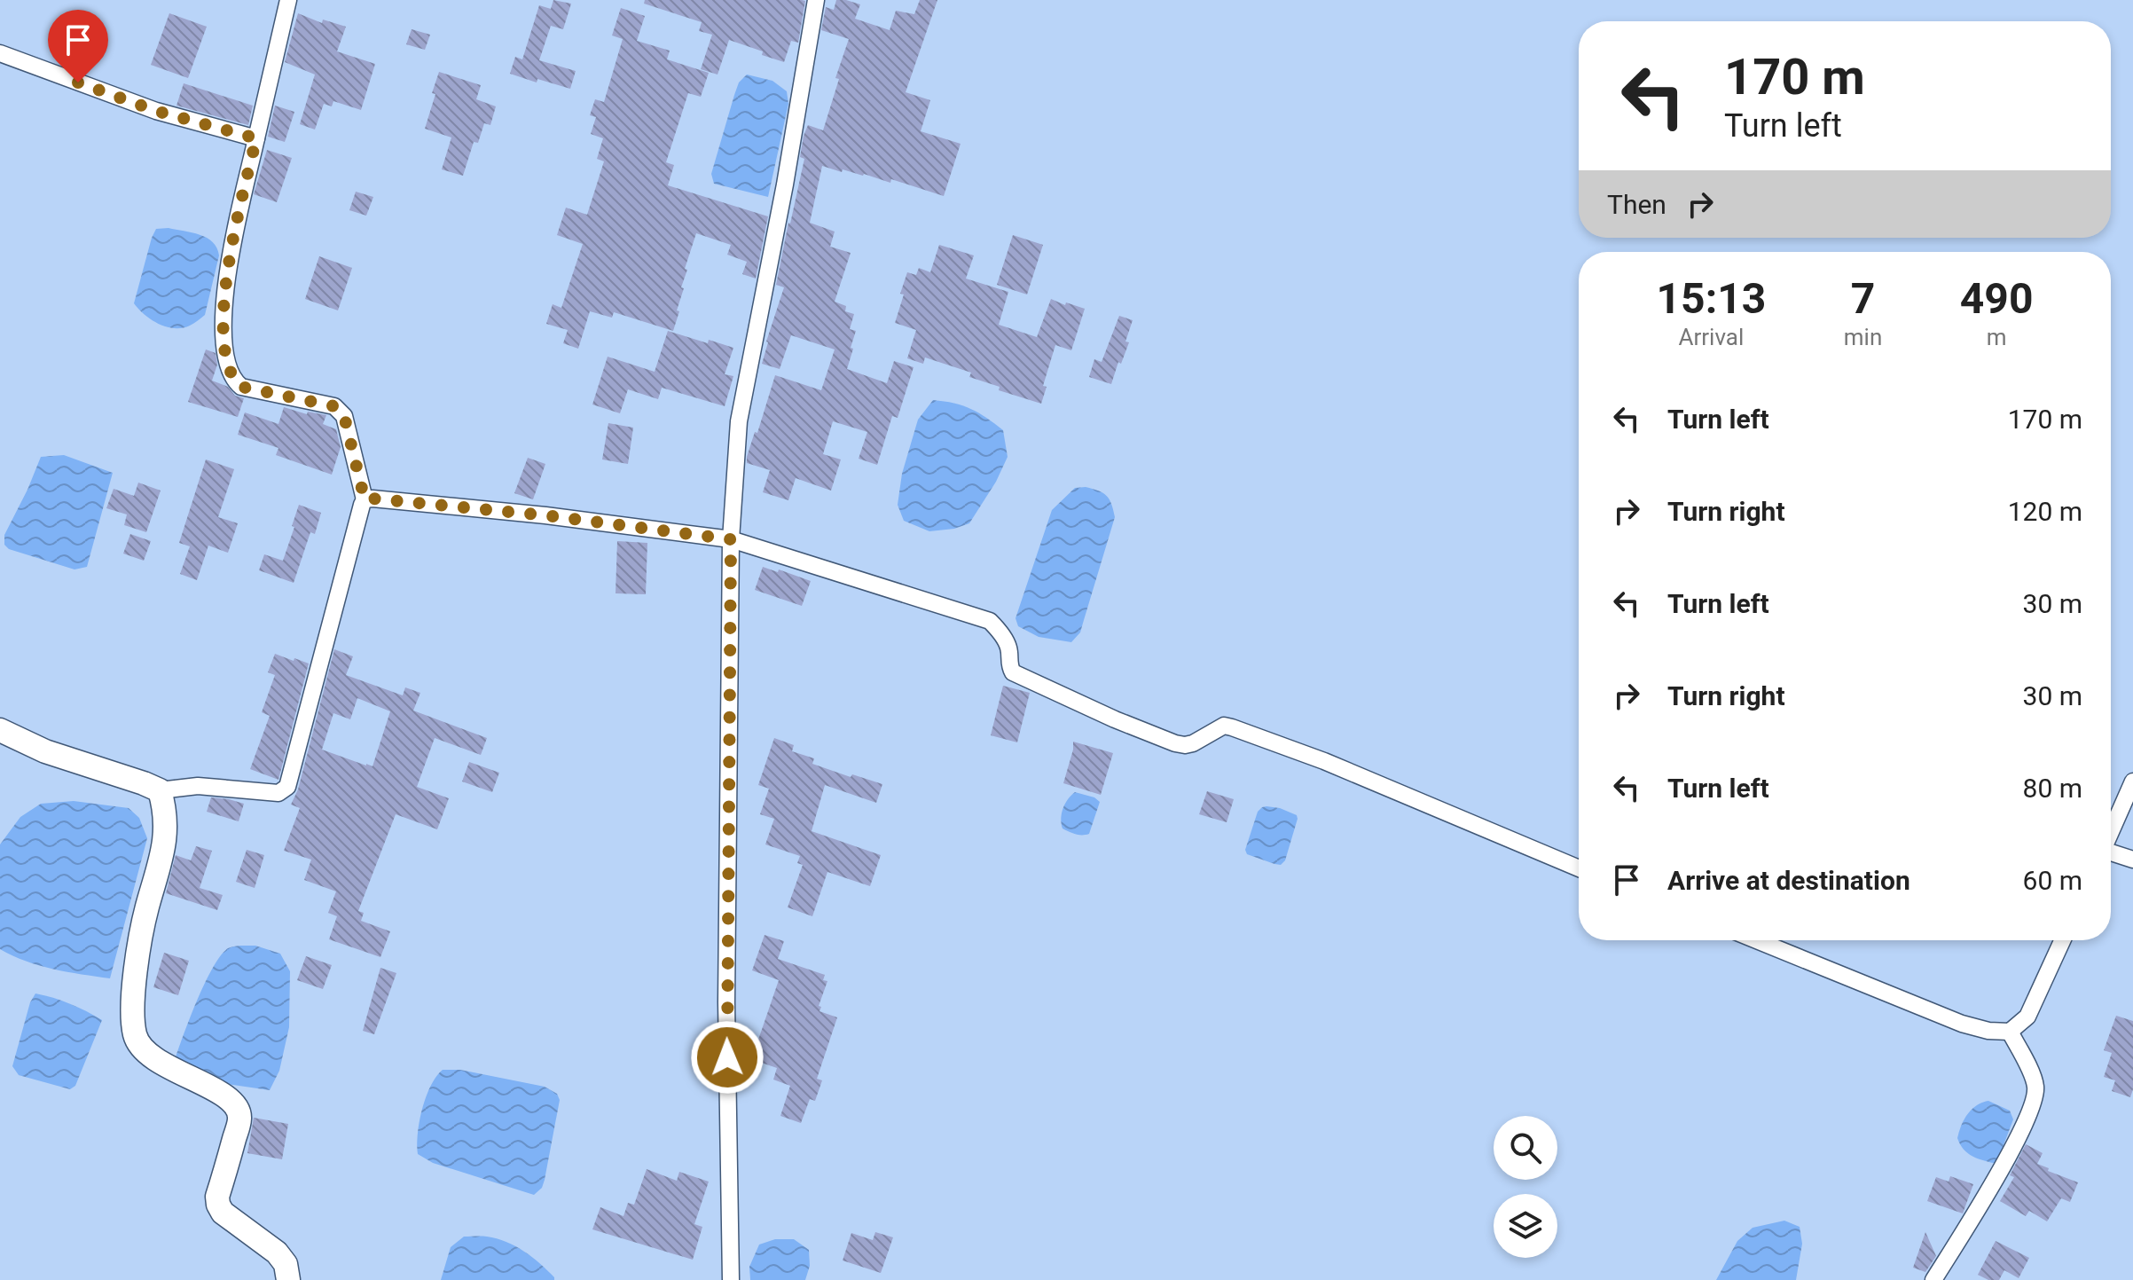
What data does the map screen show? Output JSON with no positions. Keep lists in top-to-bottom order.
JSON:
{
  "page": {
    "turn": ["170 m", "Turn left"],
    "then": "Then",
    "eta": [
      "15:13",
      "Arrival",
      "7",
      "min",
      "490",
      "m"
    ],
    "list": [
      {
        "name": "Turn left",
        "value": "170 m"
      },
      {
        "name": "Turn right",
        "value": "120 m"
      },
      {
        "name": "Turn left",
        "value": "30 m"
      },
      {
        "name": "Turn right",
        "value": "30 m"
      },
      {
        "name": "Turn left",
        "value": "80 m"
      },
      {
        "name": "Arrive at destination",
        "value": "60 m"
      }
    ]
  }
}
